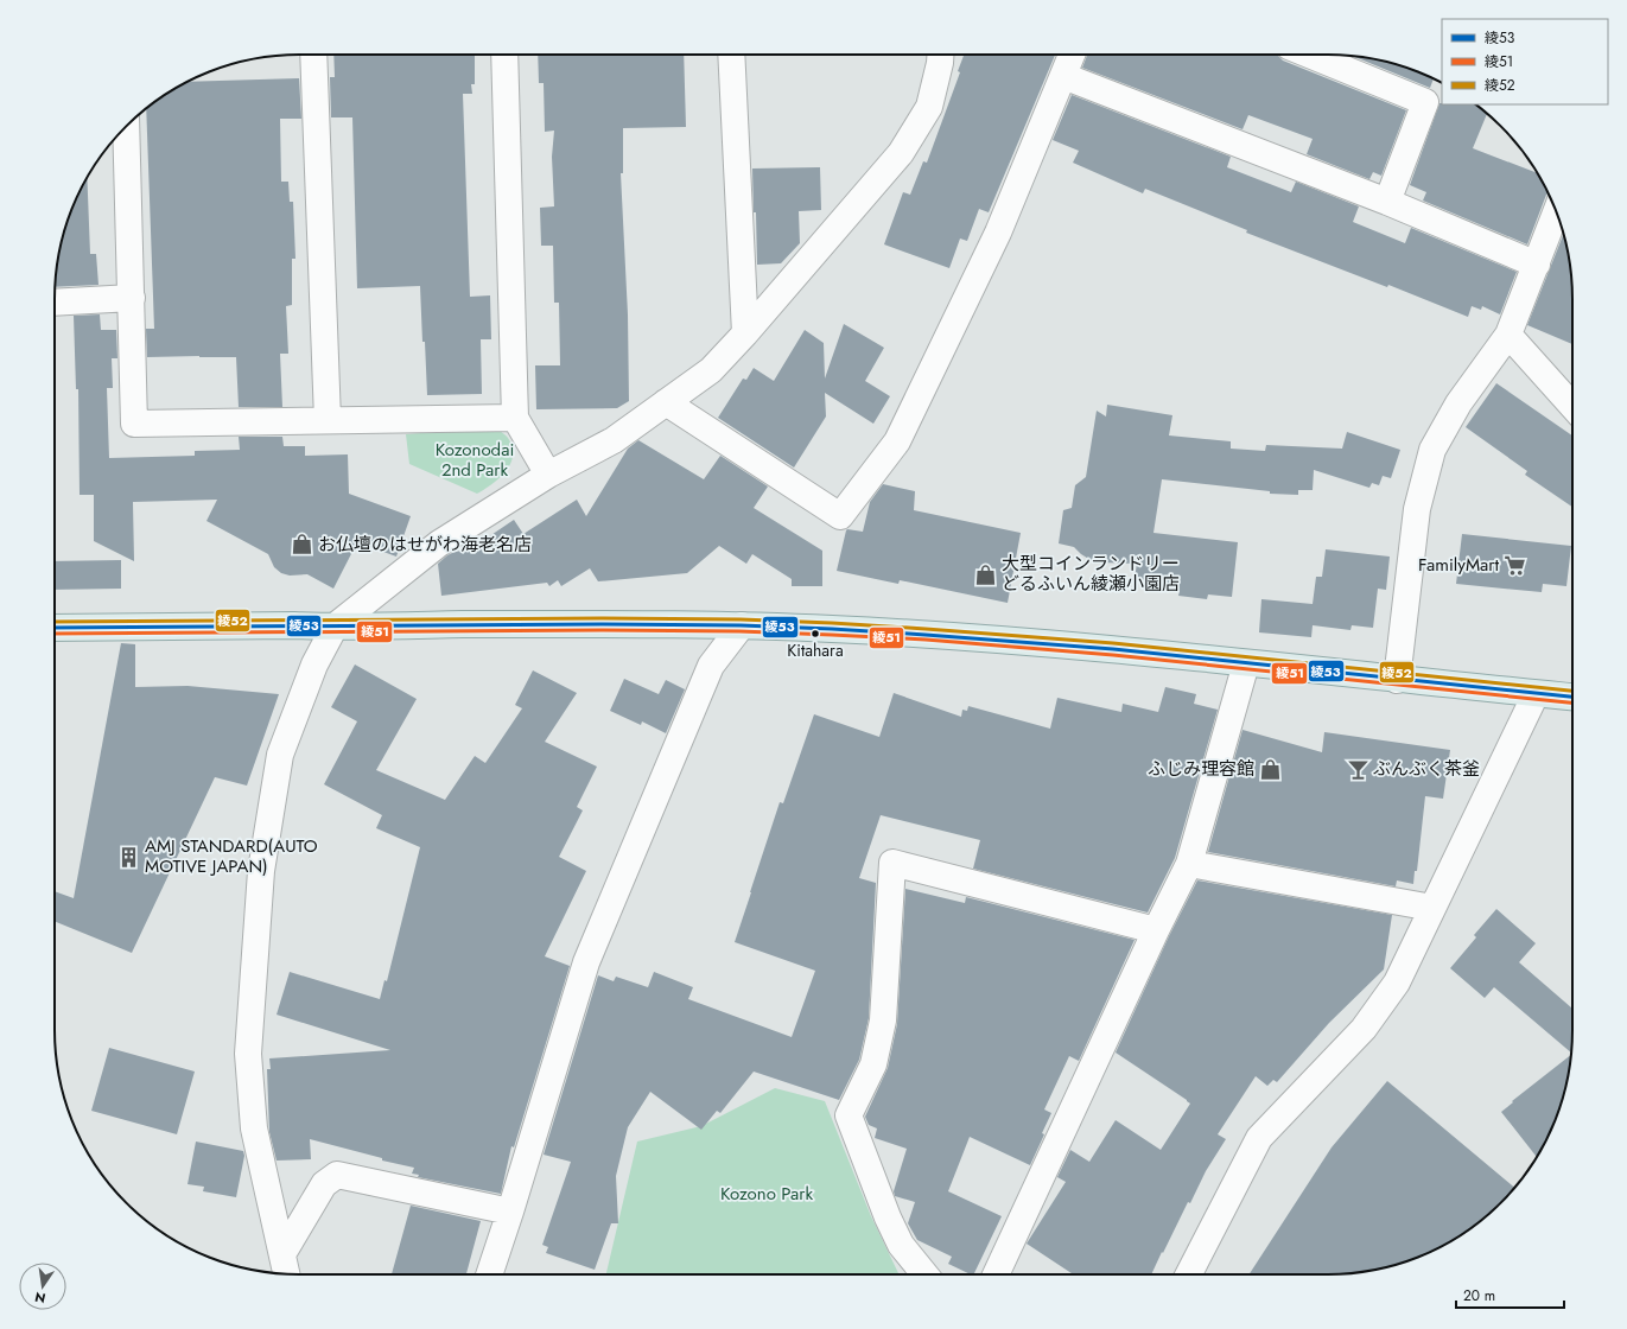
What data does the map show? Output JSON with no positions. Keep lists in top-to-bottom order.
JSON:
{
  "parks": ["Kozonodai 2nd Park", "Kozono Park"],
  "places": {
    "shop": ["お仏壇のはせがわ海老名店", "大型コインランドリー どるふいん綾瀬小園店", "ふじみ理容館"],
    "supermarket": ["FamilyMart"],
    "other": ["Kitahara"],
    "bar": ["ぶんぶく茶釜"],
    "building": ["AMJ STANDARD(AUTO MOTIVE JAPAN)"]
  },
  "lines": ["transit line 綾52", "transit line 綾53", "transit line 綾51"],
  "legend": ["綾53", "綾51", "綾52"],
  "scale_bar": "20 m",
  "north": "bottom"
}
